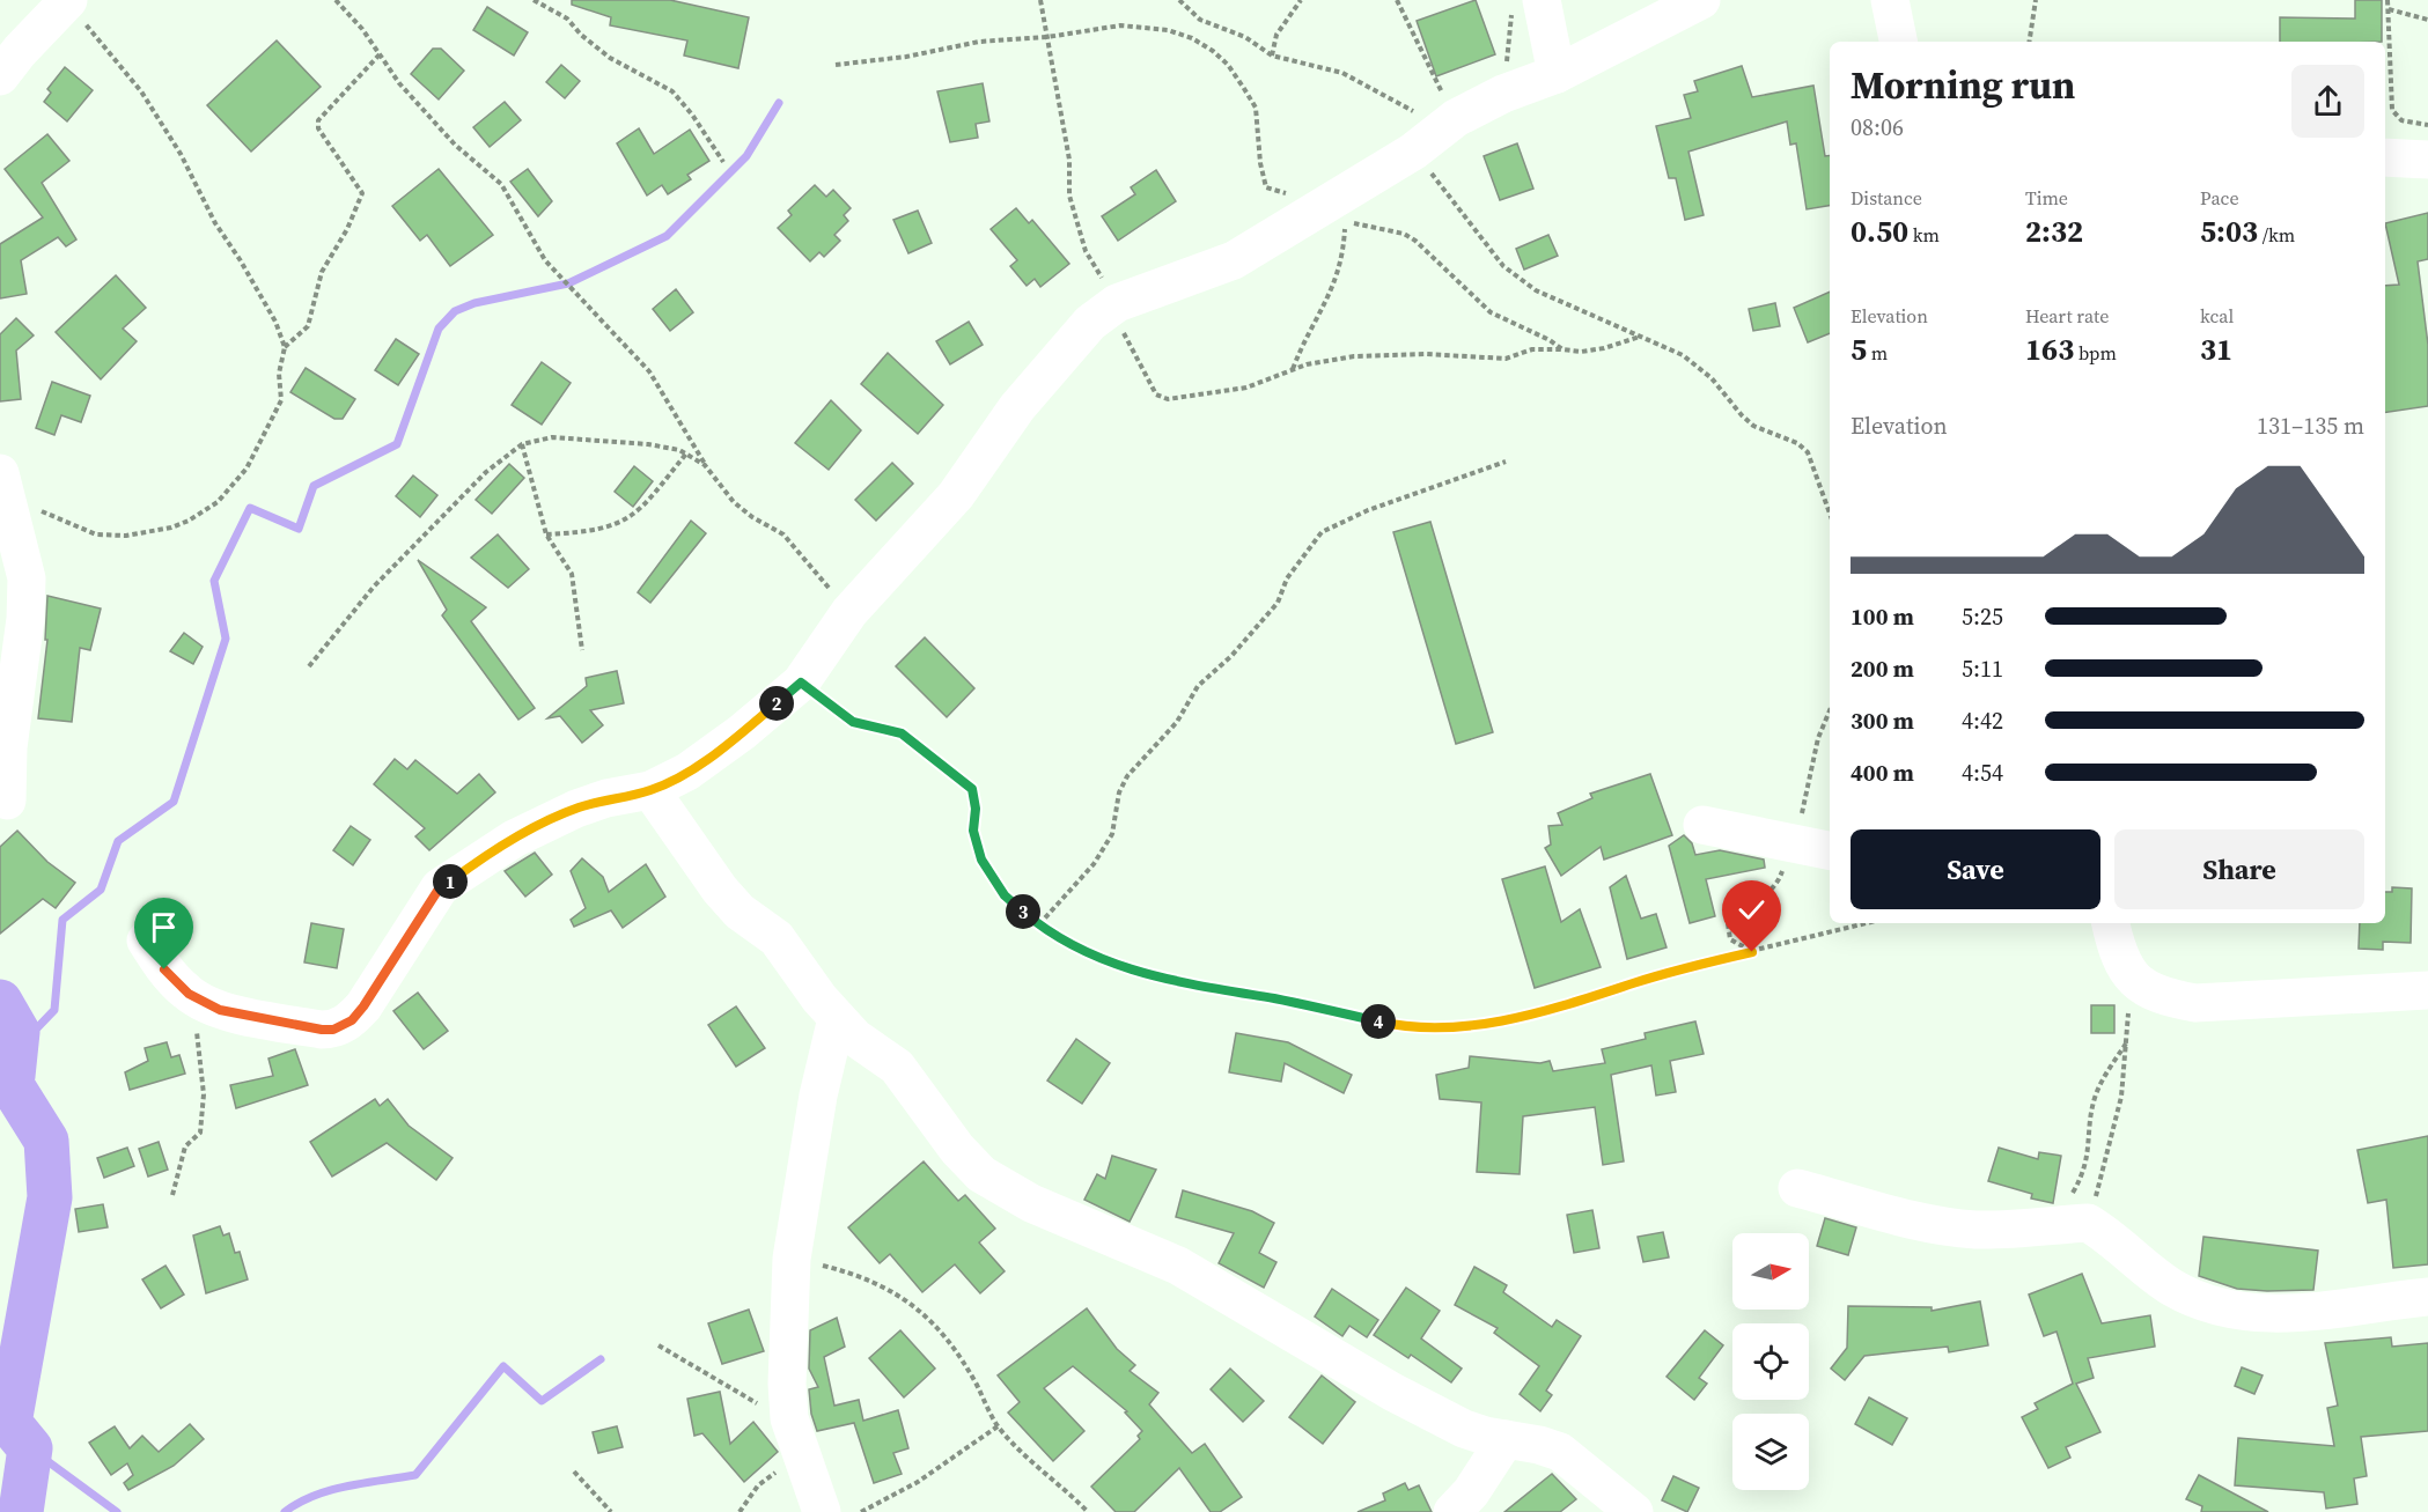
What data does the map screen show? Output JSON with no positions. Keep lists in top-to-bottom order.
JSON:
{
  "north": "right",
  "page": {
    "heading": ["Morning run", "08:06"],
    "stats": [
      ["Distance", "0.50 km"],
      ["Time", "2:32"],
      ["Pace", "5:03 /km"],
      ["Elevation", "5 m"],
      ["Heart rate", "163 bpm"],
      ["kcal", "31"]
    ],
    "chart": ["Elevation", "131–135 m"],
    "list": [
      {
        "name": "100 m",
        "note": "5:25"
      },
      {
        "name": "200 m",
        "note": "5:11"
      },
      {
        "name": "300 m",
        "note": "4:42"
      },
      {
        "name": "400 m",
        "note": "4:54"
      }
    ],
    "pins": [
      "2",
      "1",
      "3",
      "4"
    ],
    "buttons": ["Save", "Share"]
  }
}
